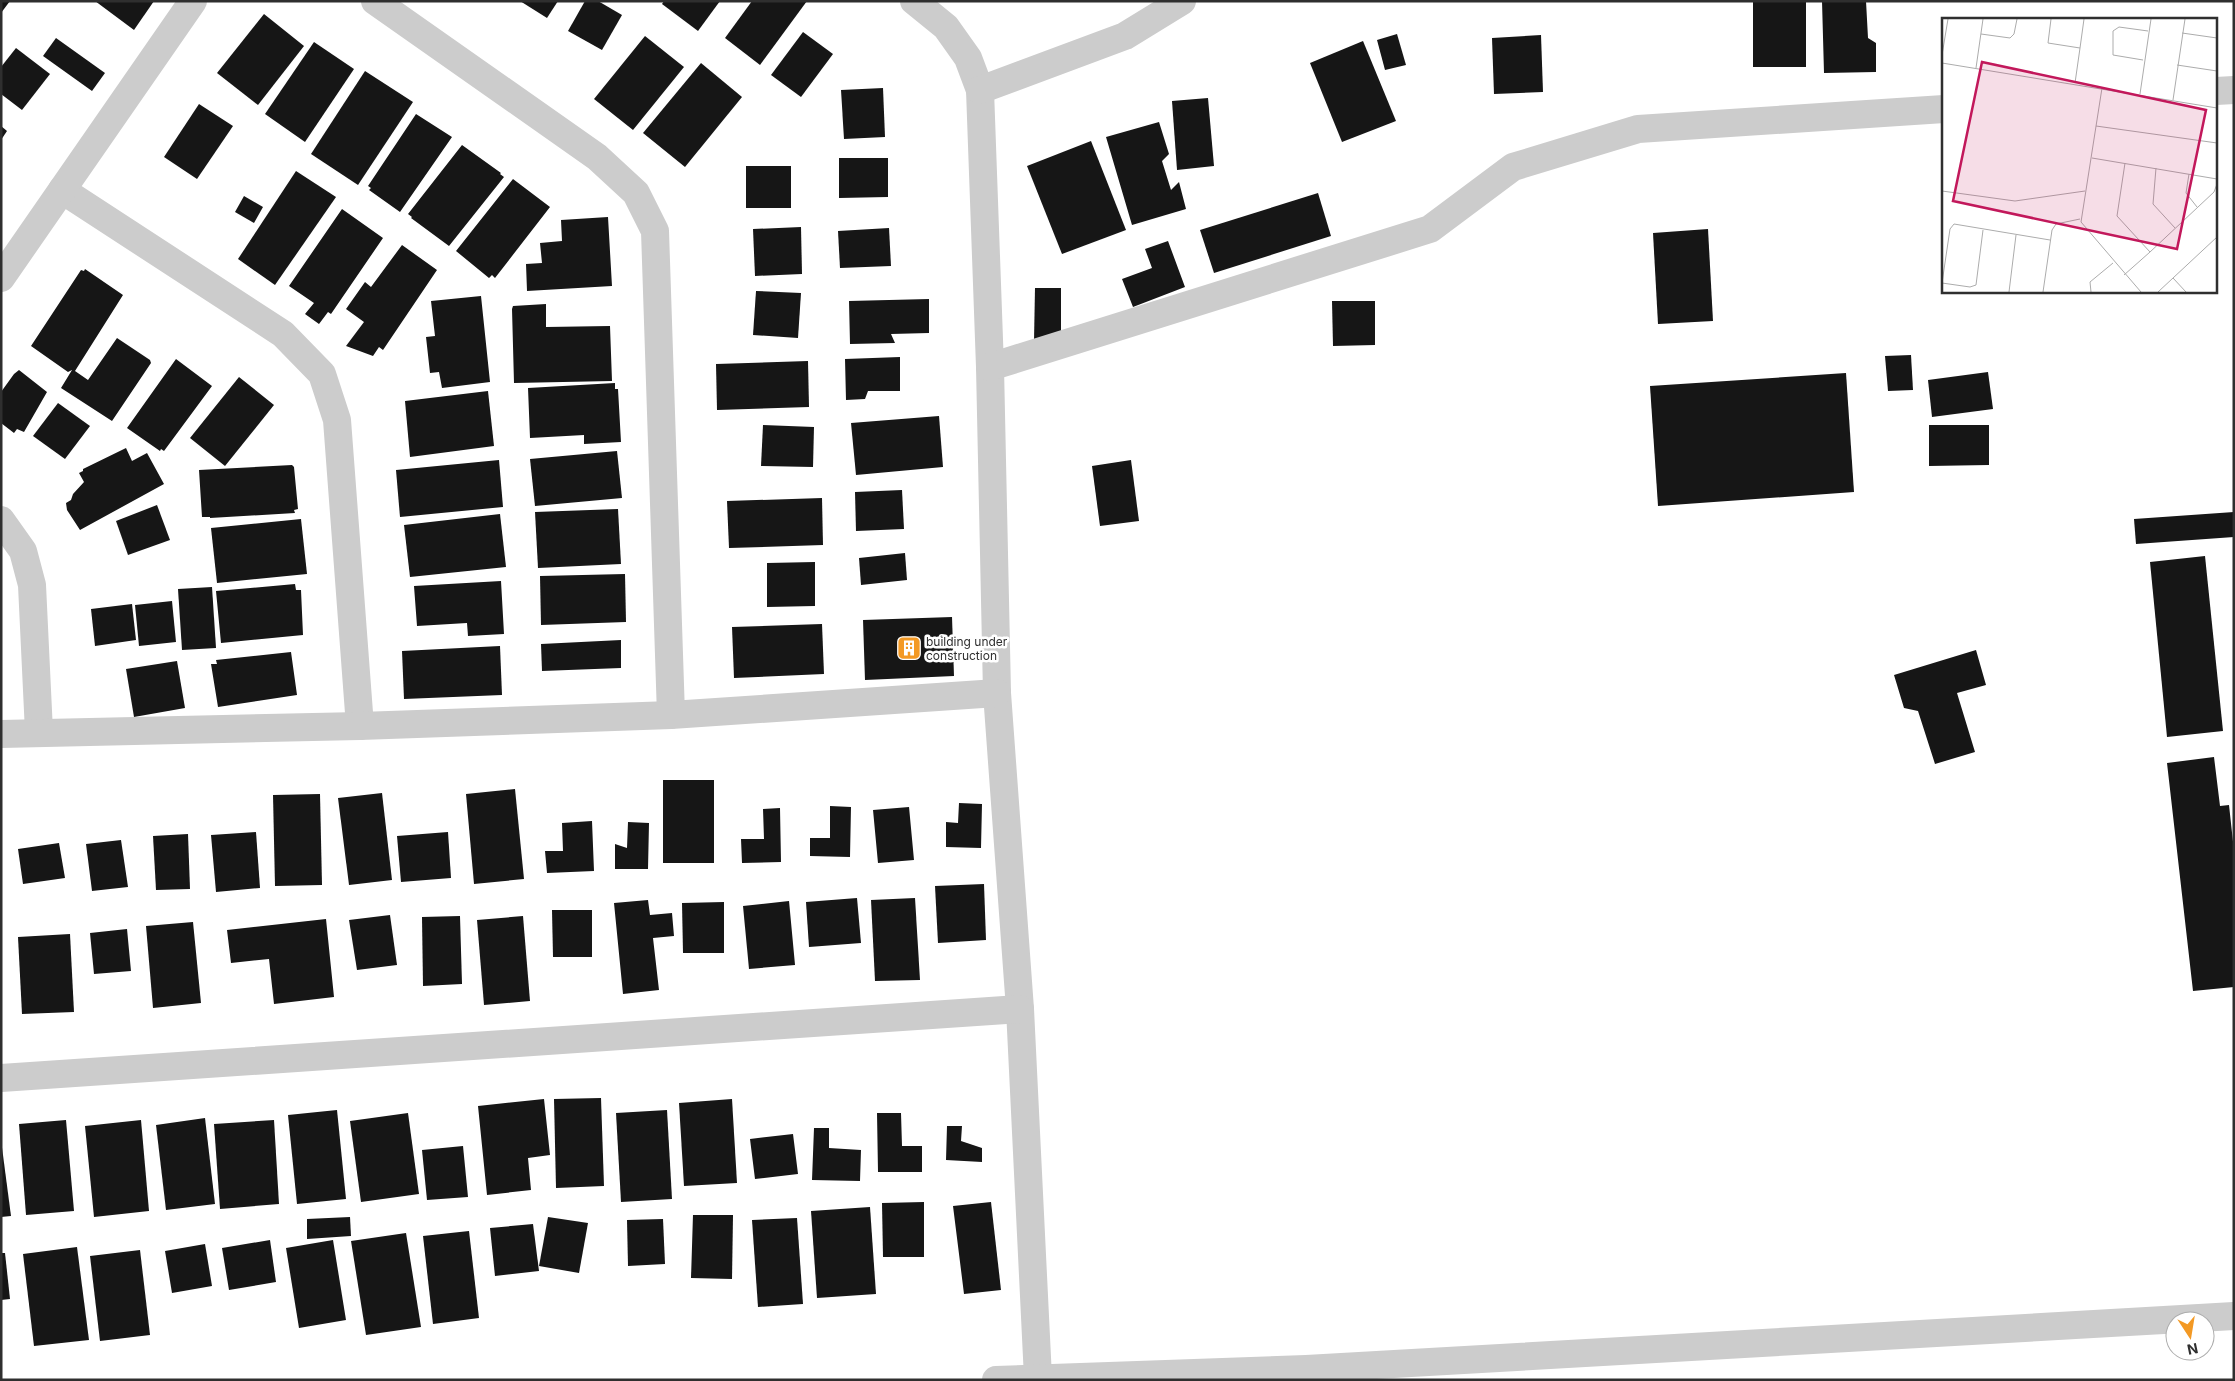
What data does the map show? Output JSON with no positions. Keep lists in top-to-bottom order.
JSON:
{
  "places": {
    "building": ["building under construction"]
  },
  "north": "bottom"
}
